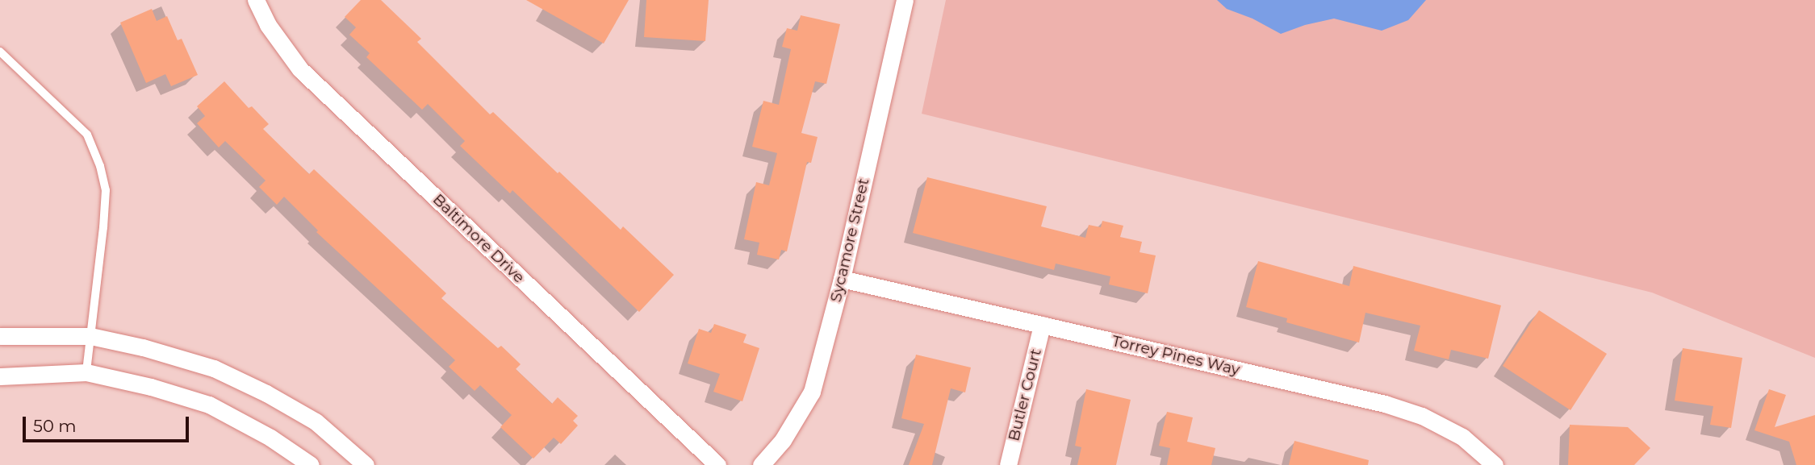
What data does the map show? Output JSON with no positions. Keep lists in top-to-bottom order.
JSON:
{
  "streets": {
    "street": [
      "Baltimore Drive",
      "Sycamore Street",
      "Torrey Pines Way",
      "Butler Court"
    ]
  },
  "crossings": [
    ["Sycamore Street", "Torrey Pines Way"],
    ["Torrey Pines Way", "Butler Court"]
  ],
  "scale_bar": "50 m"
}
